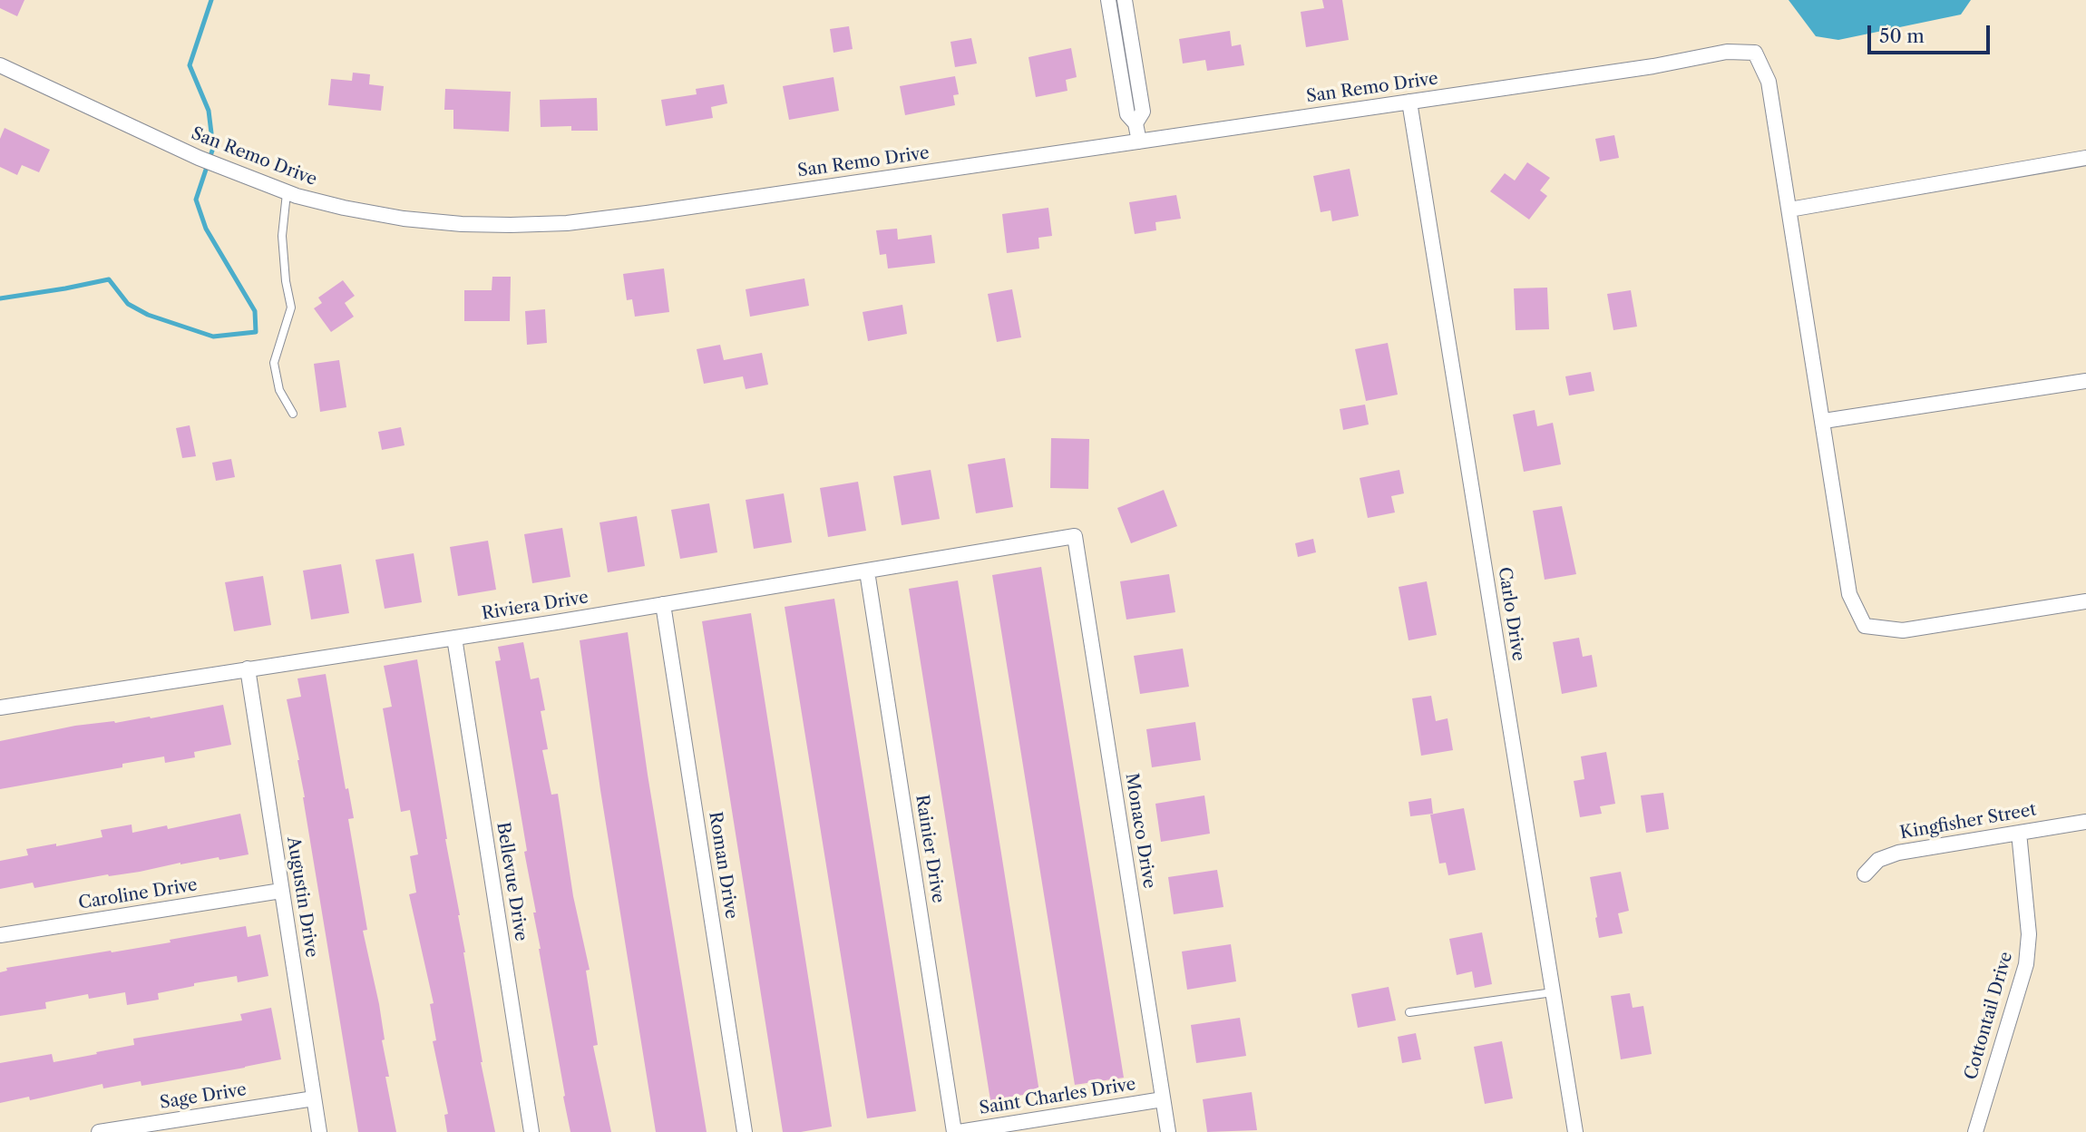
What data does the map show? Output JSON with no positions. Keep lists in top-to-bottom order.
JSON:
{
  "streets": {
    "street": [
      "San Remo Drive",
      "Riviera Drive",
      "Carlo Drive",
      "Kingfisher Street",
      "Monaco Drive",
      "Rainier Drive",
      "Roman Drive",
      "Bellevue Drive",
      "Caroline Drive",
      "Augustin Drive",
      "Cottontail Drive",
      "Sage Drive",
      "Saint Charles Drive"
    ]
  },
  "crossings": [
    ["San Remo Drive", "Carlo Drive"],
    ["Riviera Drive", "Monaco Drive"],
    ["Riviera Drive", "Rainier Drive"],
    ["Riviera Drive", "Roman Drive"],
    ["Riviera Drive", "Bellevue Drive"],
    ["Riviera Drive", "Augustin Drive"],
    ["Kingfisher Street", "Cottontail Drive"],
    ["Monaco Drive", "Saint Charles Drive"],
    ["Rainier Drive", "Saint Charles Drive"],
    ["Caroline Drive", "Augustin Drive"],
    ["Augustin Drive", "Sage Drive"]
  ],
  "scale_bar": "50 m"
}
